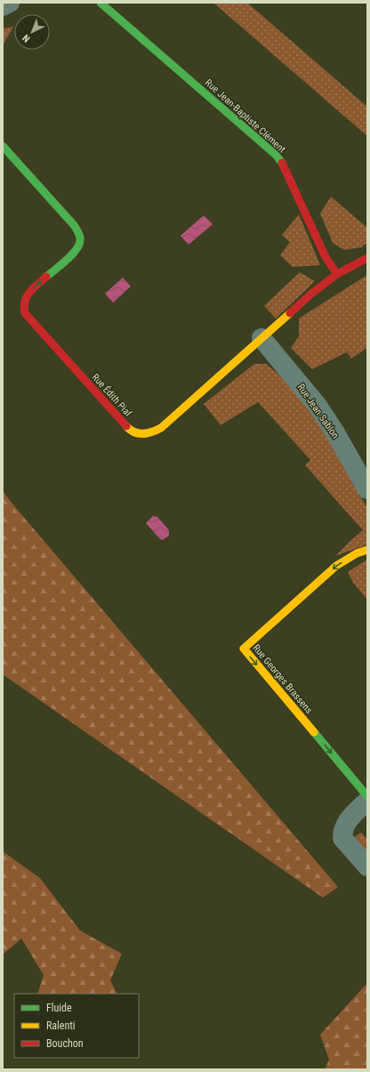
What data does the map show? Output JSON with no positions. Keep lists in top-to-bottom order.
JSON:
{
  "streets": {
    "street": [
      "Rue Jean-Baptiste Clément",
      "Rue Édith Piaf",
      "Rue Jean Sablon",
      "Rue Georges Brassens"
    ]
  },
  "crossings": [
    ["Rue Jean-Baptiste Clément", "Rue Édith Piaf"],
    ["Rue Édith Piaf", "Rue Jean Sablon"]
  ],
  "legend": ["Fluide", "Ralenti", "Bouchon"],
  "north": "bottom left"
}
